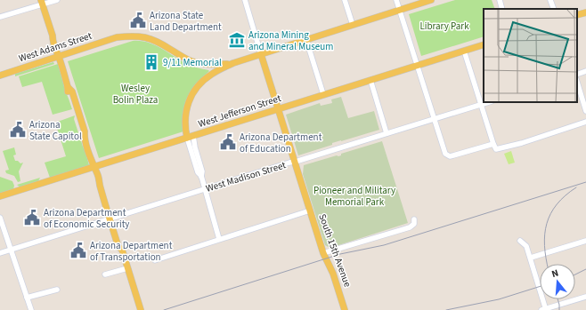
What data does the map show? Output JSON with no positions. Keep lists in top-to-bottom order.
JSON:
{
  "streets": {
    "main road": ["West Adams Street", "West Jefferson Street", "South 15th Avenue"],
    "street": ["West Madison Street"]
  },
  "crossings": [
    ["West Jefferson Street", "South 15th Avenue"],
    ["West Madison Street", "South 15th Avenue"]
  ],
  "parks": ["Library Park", "Wesley Bolin Plaza", "Pioneer and Military Memorial Park"],
  "places": {
    "public building": [
      "Arizona State Land Department",
      "Arizona State Capitol",
      "Arizona Department of Education",
      "Arizona Department of Economic Security",
      "Arizona Department of Transportation"
    ],
    "museum": ["Arizona Mining and Mineral Museum"],
    "building": ["9/11 Memorial"]
  },
  "north": "top"
}
